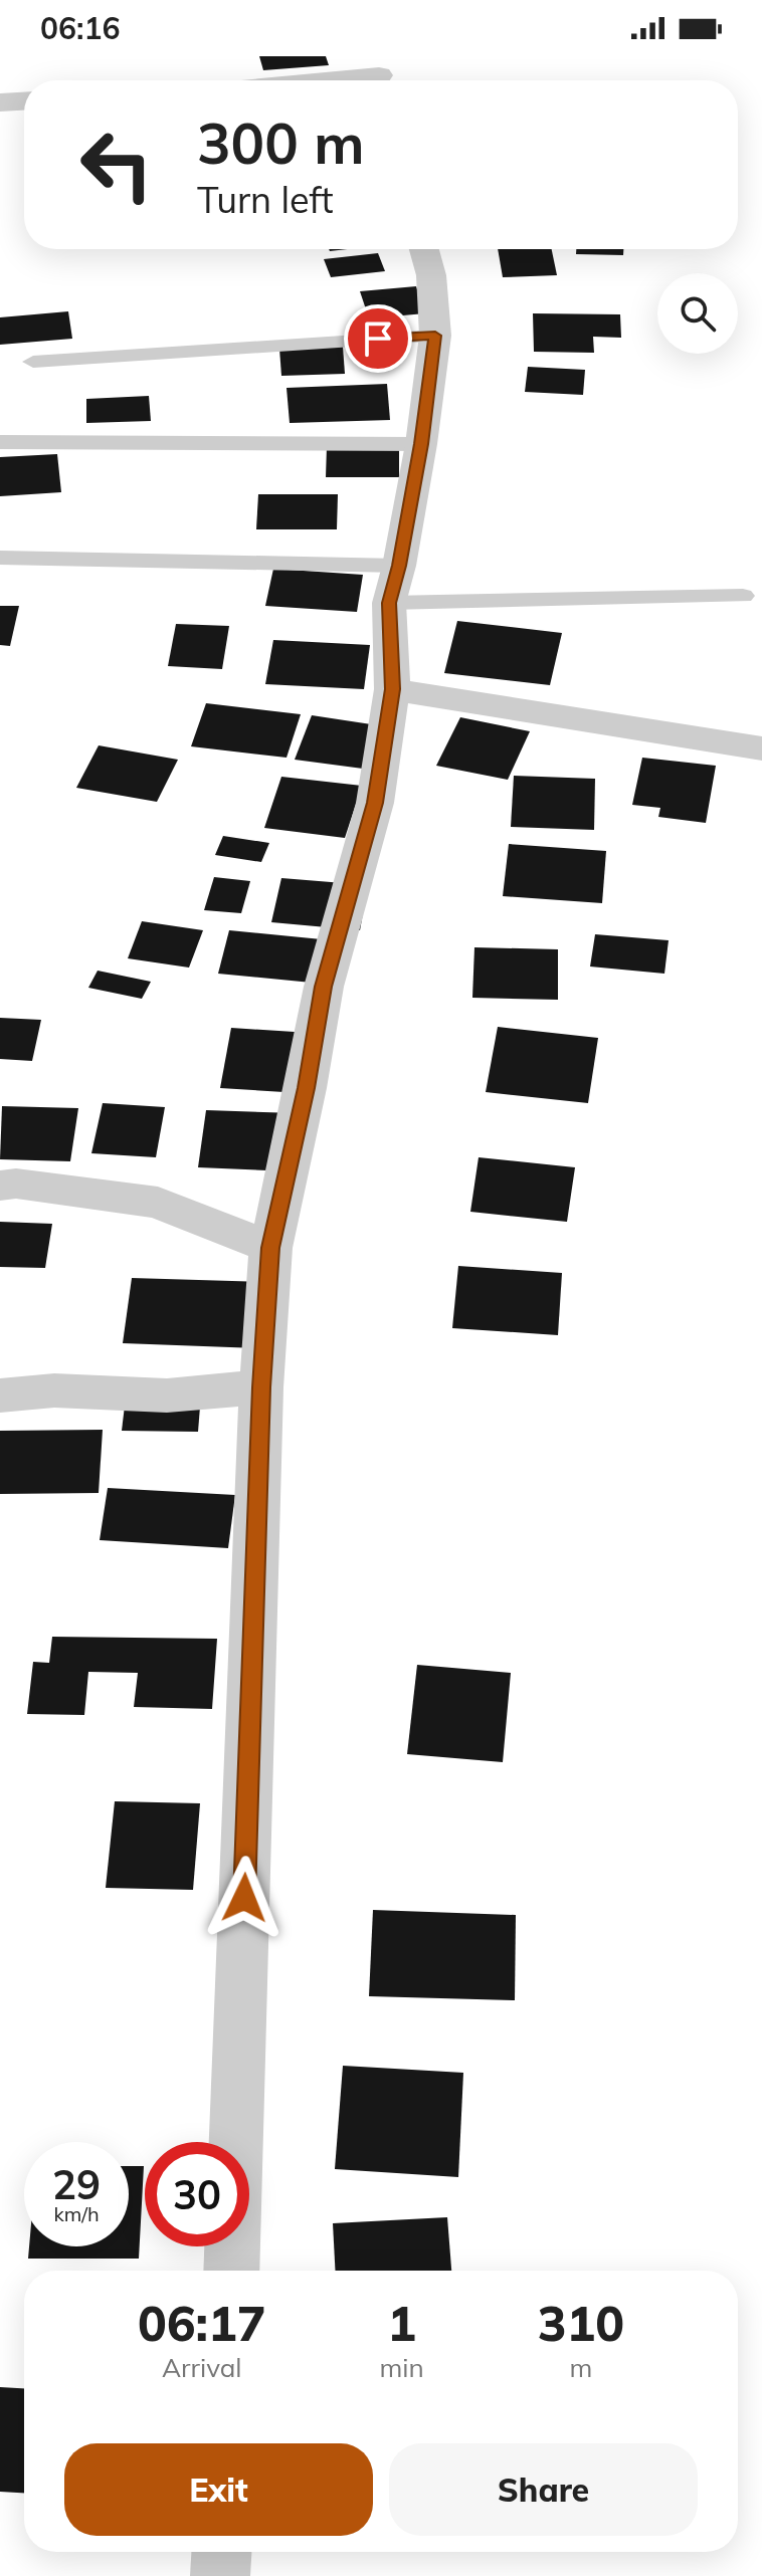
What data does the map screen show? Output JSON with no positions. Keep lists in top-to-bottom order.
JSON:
{
  "page": {
    "status": "06:16",
    "turn": ["300 m", "Turn left"],
    "speed": "29 km/h",
    "limit": "30",
    "eta": [
      "06:17",
      "Arrival",
      "1",
      "min",
      "310",
      "m"
    ],
    "buttons": ["Exit", "Share"]
  }
}
